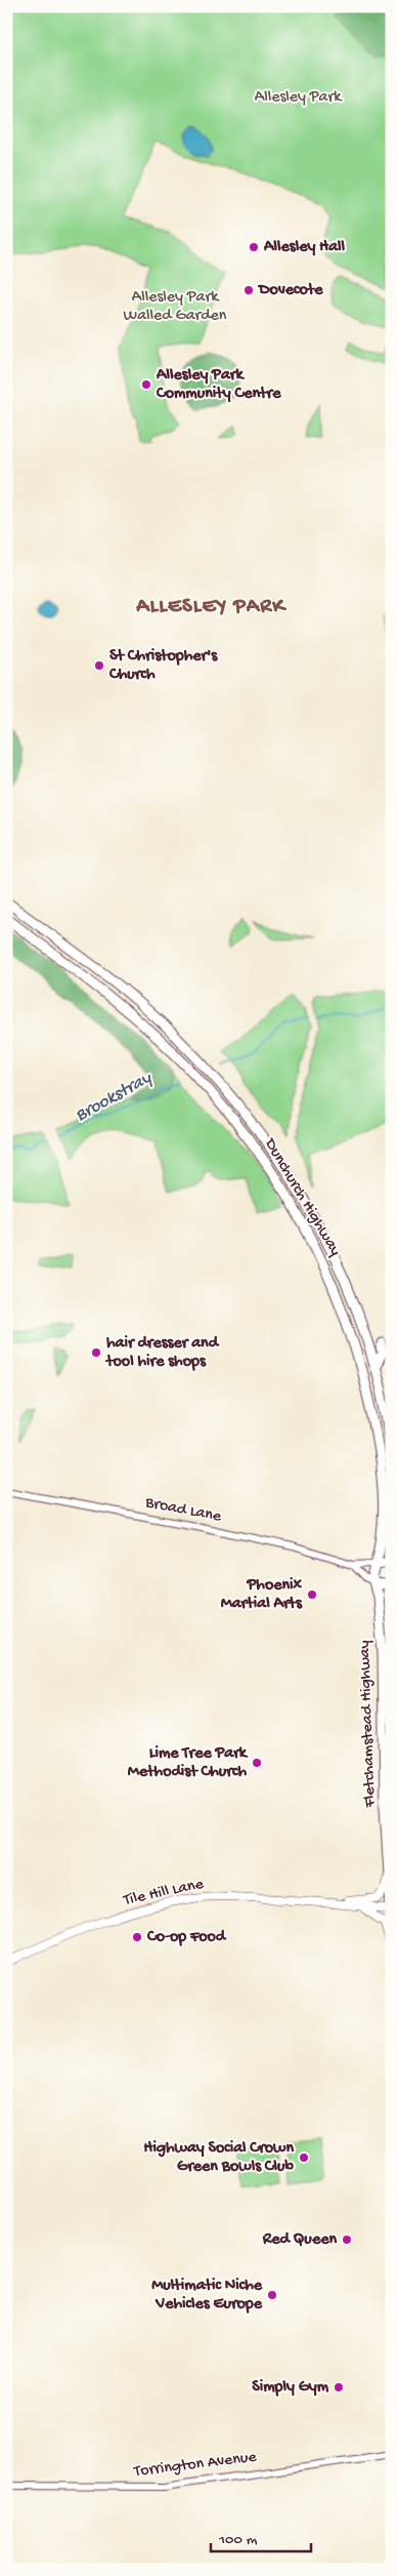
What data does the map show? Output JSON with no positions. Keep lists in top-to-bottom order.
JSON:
{
  "streets": {
    "highway": ["Dunchurch Highway", "Fletchamstead Highway"],
    "main road": ["Tile Hill Lane"],
    "street": ["Broad Lane", "Torrington Avenue"]
  },
  "crossings": [
    ["Dunchurch Highway", "Broad Lane"],
    ["Dunchurch Highway", "Fletchamstead Highway"],
    ["Broad Lane", "Fletchamstead Highway"],
    ["Fletchamstead Highway", "Tile Hill Lane"]
  ],
  "districts": ["ALLESLEY PARK"],
  "water": ["Brookstray"],
  "parks": ["Allesley Park", "Allesley Park Walled Garden"],
  "places": [
    "Allesley Hall",
    "Dovecote",
    "Allesley Park Community Centre",
    "St Christopher's Church",
    "hair dresser and tool hire shops",
    "Phoenix Martial Arts",
    "Lime Tree Park Methodist Church",
    "Co-op Food",
    "Highway Social Crown Green Bowls Club",
    "Red Queen",
    "Multimatic Niche Vehicles Europe",
    "Simply Gym"
  ],
  "scale_bar": "100 m"
}
